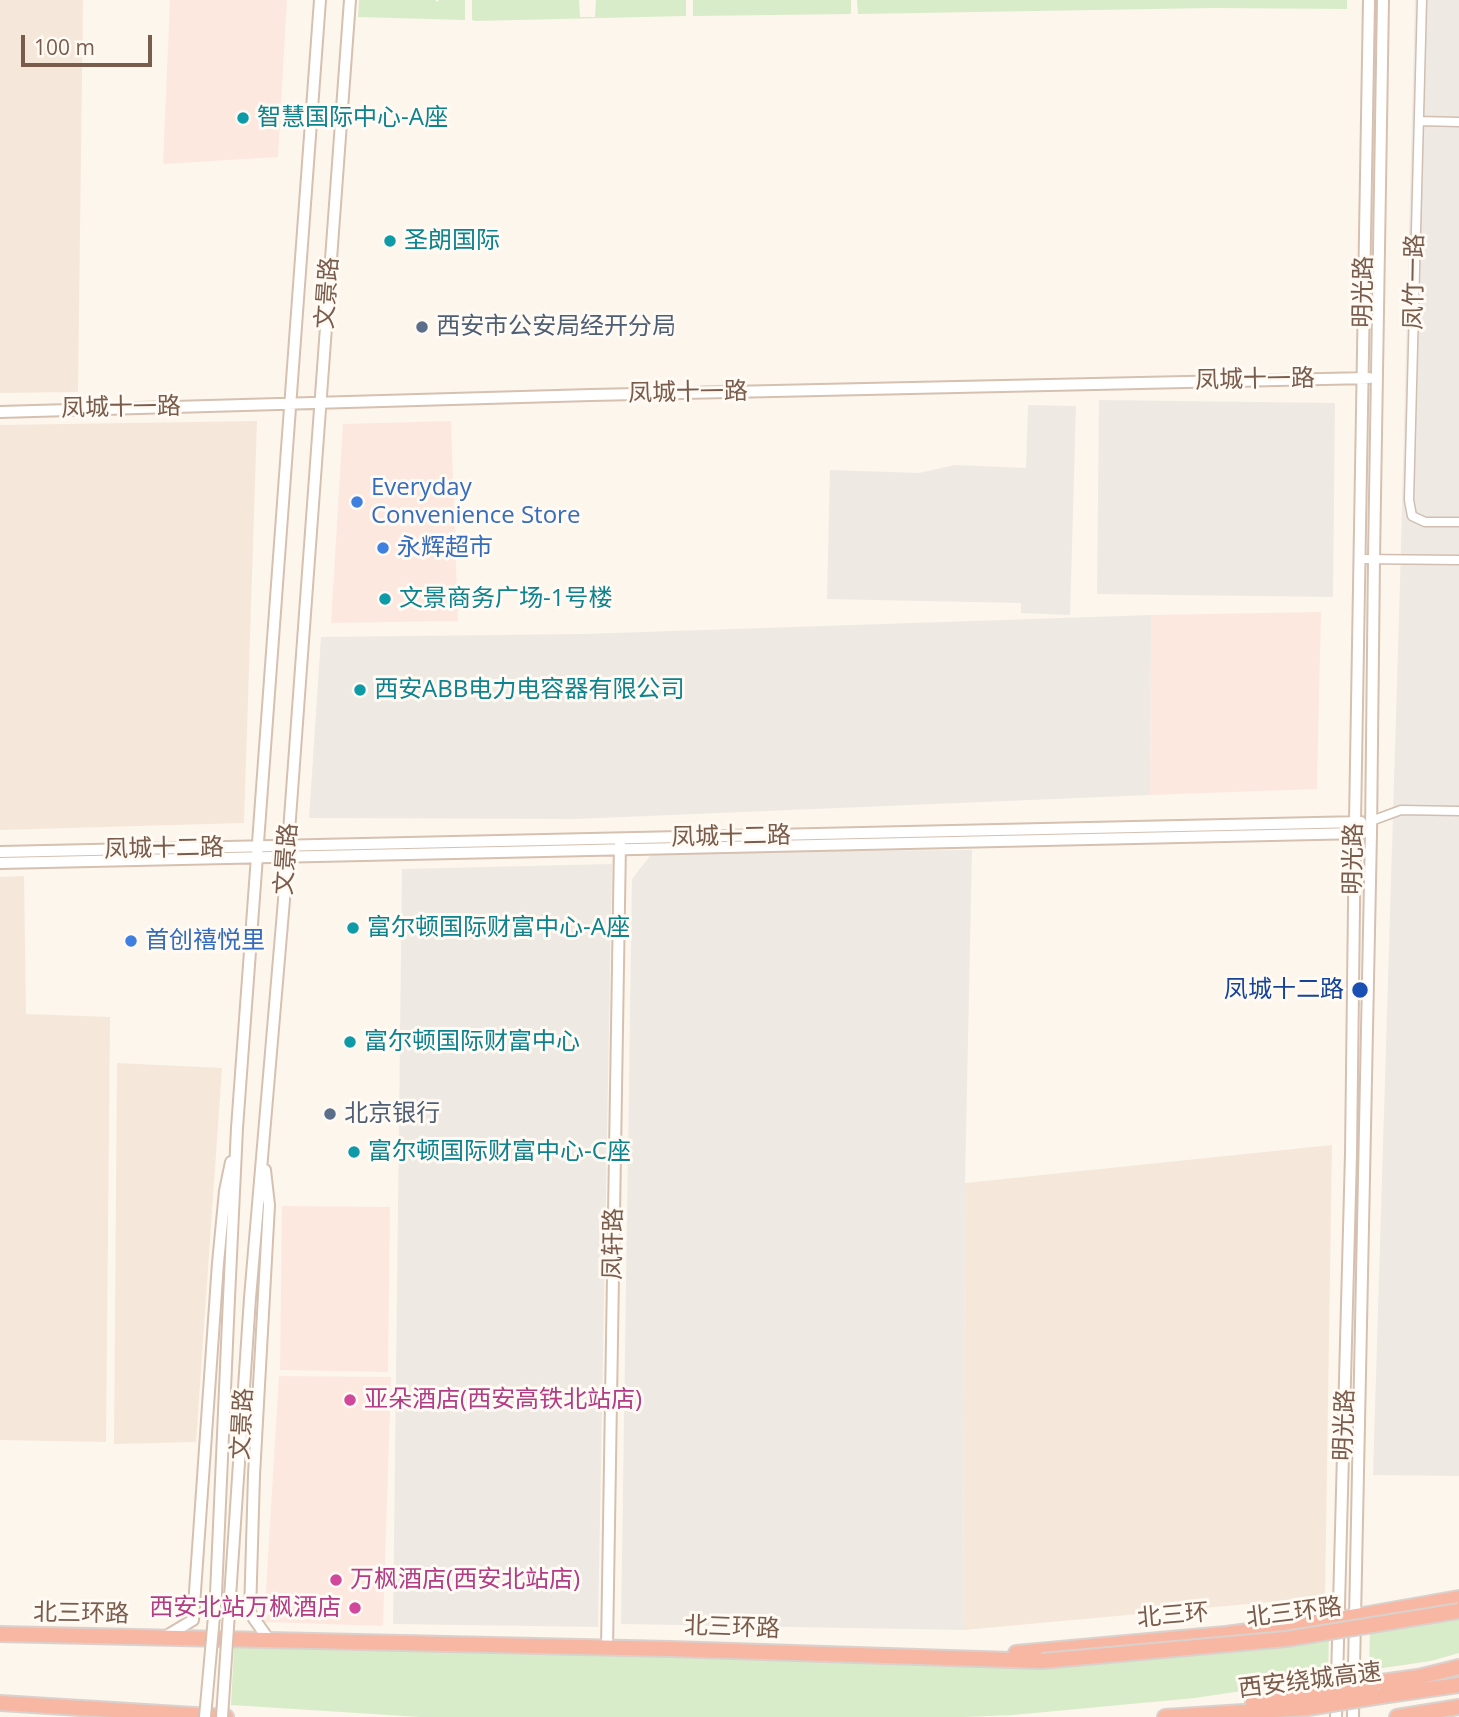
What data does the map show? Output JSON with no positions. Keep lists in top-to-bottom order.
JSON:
{
  "streets": {
    "highway": ["北三环路", "北三环", "西安绕城高速"],
    "main road": [
      "明光路",
      "文景路",
      "凤城十一路",
      "凤城十二路",
      "凤轩路"
    ],
    "street": ["凤竹一路"]
  },
  "crossings": [
    ["明光路", "凤城十一路"],
    ["明光路", "凤城十二路"],
    ["明光路", "北三环"],
    ["文景路", "凤城十一路"],
    ["文景路", "凤城十二路"],
    ["凤城十二路", "凤轩路"],
    ["凤轩路", "北三环路"],
    ["北三环路", "北三环"]
  ],
  "places": [
    "智慧国际中心-A座",
    "圣朗国际",
    "西安市公安局经开分局",
    "Everyday Convenience Store",
    "永辉超市",
    "文景商务广场-1号楼",
    "西安ABB电力电容器有限公司",
    "富尔顿国际财富中心-A座",
    "首创禧悦里",
    "凤城十二路",
    "富尔顿国际财富中心",
    "北京银行",
    "富尔顿国际财富中心-C座",
    "亚朵酒店(西安高铁北站店)",
    "万枫酒店(西安北站店)",
    "西安北站万枫酒店"
  ],
  "scale_bar": "100 m"
}
